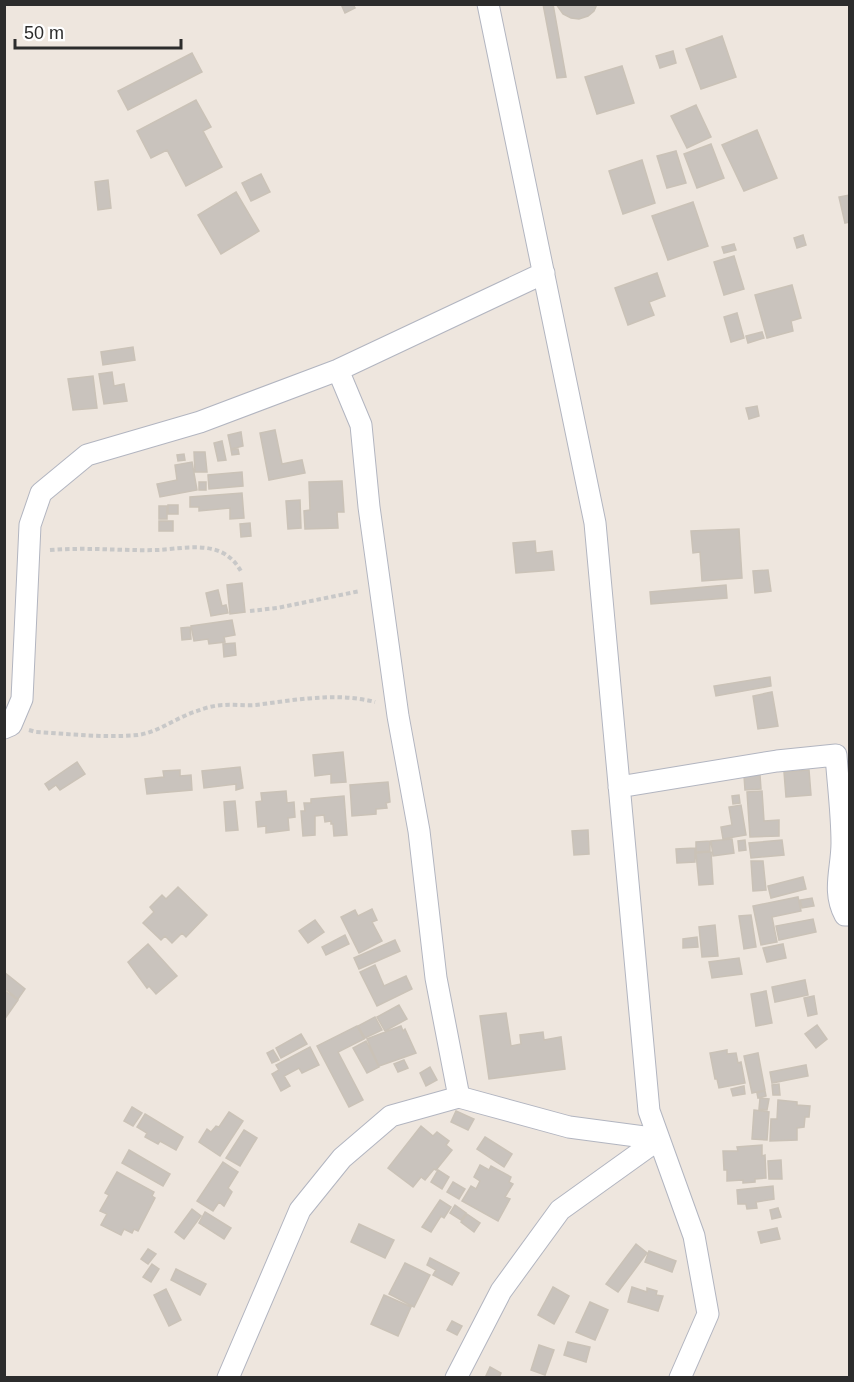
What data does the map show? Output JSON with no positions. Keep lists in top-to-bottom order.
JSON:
{
  "scale_bar": "50 m"
}
